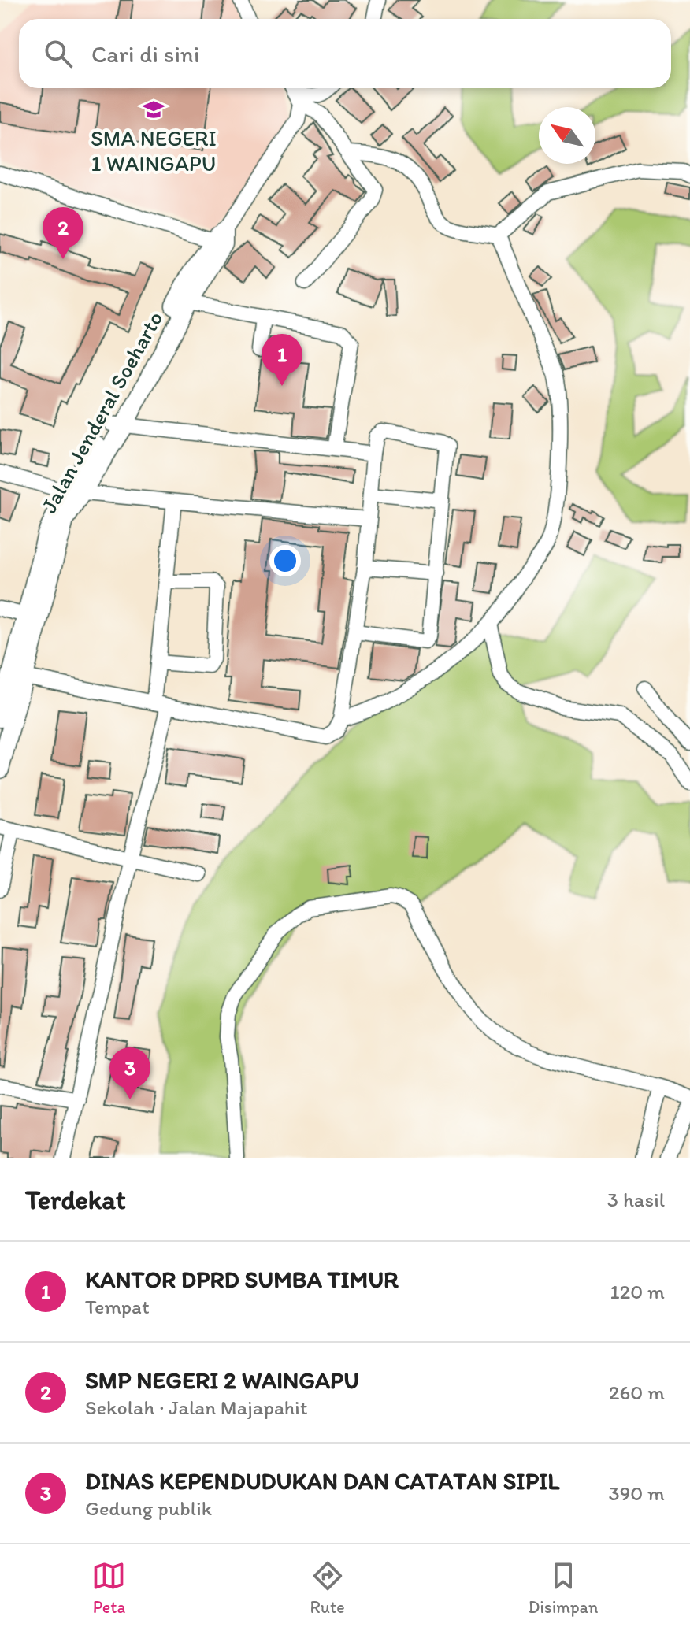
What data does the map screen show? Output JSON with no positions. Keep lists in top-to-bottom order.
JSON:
{
  "streets": {
    "main road": ["Jalan Jenderal Soeharto"]
  },
  "places": {
    "school or university": ["SMA NEGERI 1 WAINGAPU"]
  },
  "north": "top left",
  "page": {
    "search": "Cari di sini",
    "pins": ["2", "1", "3"],
    "heading": ["Terdekat", "3 hasil"],
    "list": [
      {
        "mark": "1",
        "name": "KANTOR DPRD SUMBA TIMUR",
        "note": "Tempat",
        "value": "120 m"
      },
      {
        "mark": "2",
        "name": "SMP NEGERI 2 WAINGAPU",
        "note": "Sekolah · Jalan Majapahit",
        "value": "260 m"
      },
      {
        "mark": "3",
        "name": "DINAS KEPENDUDUKAN DAN CATATAN SIPIL",
        "note": "Gedung publik",
        "value": "390 m"
      }
    ],
    "nav": ["Peta", "Rute", "Disimpan"]
  }
}
